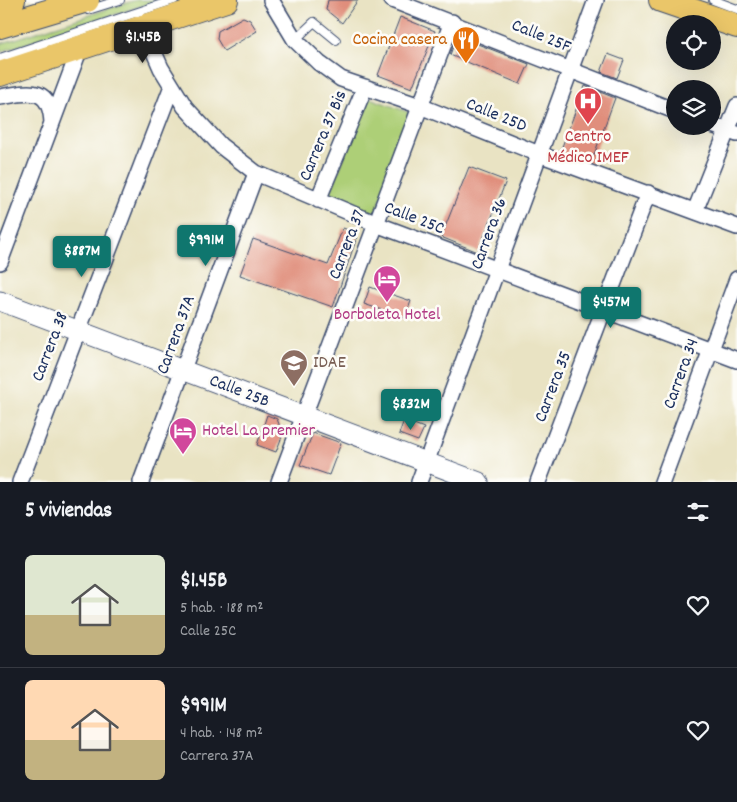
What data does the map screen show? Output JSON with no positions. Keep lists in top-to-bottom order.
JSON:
{
  "streets": {
    "street": [
      "Calle 25F",
      "Calle 25D",
      "Carrera 37 Bis",
      "Calle 25C",
      "Carrera 36",
      "Carrera 37",
      "Carrera 37A",
      "Carrera 38",
      "Carrera 34",
      "Carrera 35",
      "Calle 25B"
    ]
  },
  "crossings": [
    ["Calle 25F", "Carrera 36"],
    ["Calle 25F", "Carrera 37"],
    ["Calle 25D", "Carrera 37 Bis"],
    ["Calle 25D", "Carrera 36"],
    ["Calle 25D", "Carrera 37"],
    ["Calle 25D", "Carrera 35"],
    ["Carrera 37 Bis", "Calle 25C"],
    ["Calle 25C", "Carrera 36"],
    ["Calle 25C", "Carrera 37"],
    ["Calle 25C", "Carrera 37A"],
    ["Calle 25C", "Carrera 38"],
    ["Calle 25C", "Carrera 34"],
    ["Calle 25C", "Carrera 35"],
    ["Carrera 36", "Calle 25B"],
    ["Carrera 37", "Calle 25B"],
    ["Carrera 37A", "Calle 25B"],
    ["Carrera 38", "Calle 25B"]
  ],
  "places": {
    "restaurant": ["Cocina casera"],
    "hospital": ["Centro Médico IMEF"],
    "hotel": ["Borboleta Hotel", "Hotel La premier"],
    "school or university": ["IDAE"]
  },
  "page": {
    "price": [
      "$1.45B",
      "$991M",
      "$887M",
      "$457M",
      "$832M"
    ],
    "heading": "5 viviendas",
    "list": [
      {
        "name": "$1.45B",
        "note": "5 hab. · 188 m² · Calle 25C"
      },
      {
        "name": "$991M",
        "note": "4 hab. · 148 m² · Carrera 37A"
      }
    ]
  }
}
